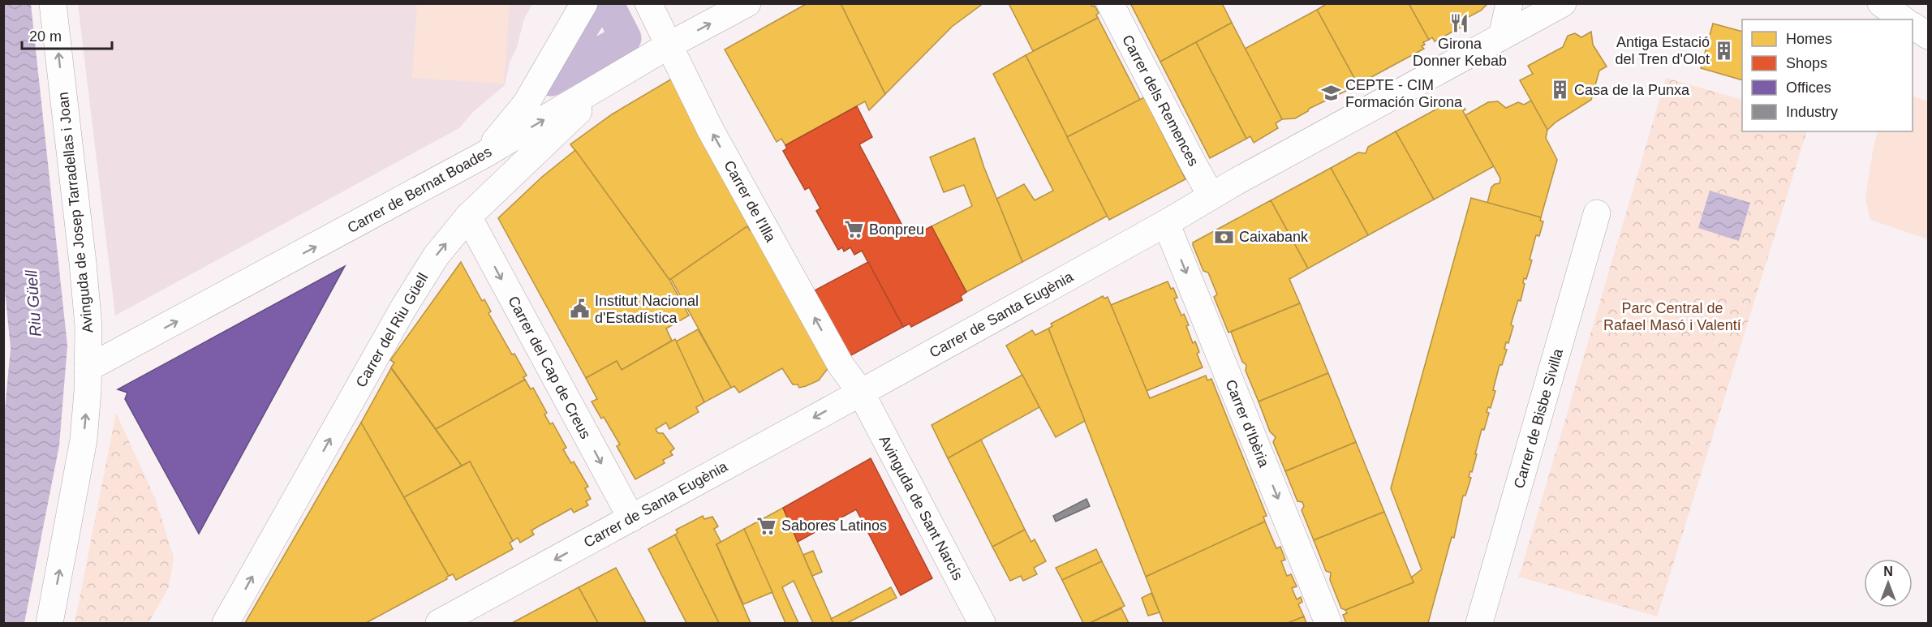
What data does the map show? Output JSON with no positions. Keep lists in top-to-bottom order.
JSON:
{
  "streets": {
    "street": [
      "Carrer dels Remences",
      "Carrer de Bernat Boades",
      "Carrer de l'Illa",
      "Avinguda de Josep Tarradellas i Joan",
      "Carrer de Santa Eugènia",
      "Carrer del Riu Güell",
      "Carrer del Cap de Creus",
      "Carrer de Bisbe Sivilla",
      "Carrer d'Ibèria",
      "Avinguda de Sant Narcís"
    ]
  },
  "crossings": [
    ["Carrer dels Remences", "Carrer de Santa Eugènia"],
    ["Carrer de Bernat Boades", "Carrer de l'Illa"],
    ["Carrer de Bernat Boades", "Avinguda de Josep Tarradellas i Joan"],
    ["Carrer de Bernat Boades", "Carrer del Riu Güell"],
    ["Carrer de l'Illa", "Carrer de Santa Eugènia"],
    ["Carrer de l'Illa", "Avinguda de Sant Narcís"],
    ["Carrer de Santa Eugènia", "Carrer del Cap de Creus"],
    ["Carrer de Santa Eugènia", "Carrer d'Ibèria"],
    ["Carrer de Santa Eugènia", "Avinguda de Sant Narcís"],
    ["Carrer del Riu Güell", "Carrer del Cap de Creus"]
  ],
  "one_way": [
    "Carrer de Bernat Boades",
    "Carrer de l'Illa",
    "Avinguda de Josep Tarradellas i Joan",
    "Carrer de Santa Eugènia",
    "Carrer del Riu Güell",
    "Carrer del Cap de Creus",
    "Carrer d'Ibèria"
  ],
  "water": ["Riu Güell"],
  "parks": ["Parc Central de Rafael Masó i Valentí"],
  "places": {
    "restaurant": ["Girona Donner Kebab"],
    "building": ["Antiga Estació del Tren d'Olot", "Casa de la Punxa"],
    "school or university": ["CEPTE - CIM Formación Girona"],
    "supermarket": ["Bonpreu", "Sabores Latinos"],
    "bank": ["Caixabank"],
    "public building": ["Institut Nacional d'Estadística"]
  },
  "legend": [
    "Homes",
    "Shops",
    "Offices",
    "Industry"
  ],
  "scale_bar": "20 m",
  "north": "top"
}
